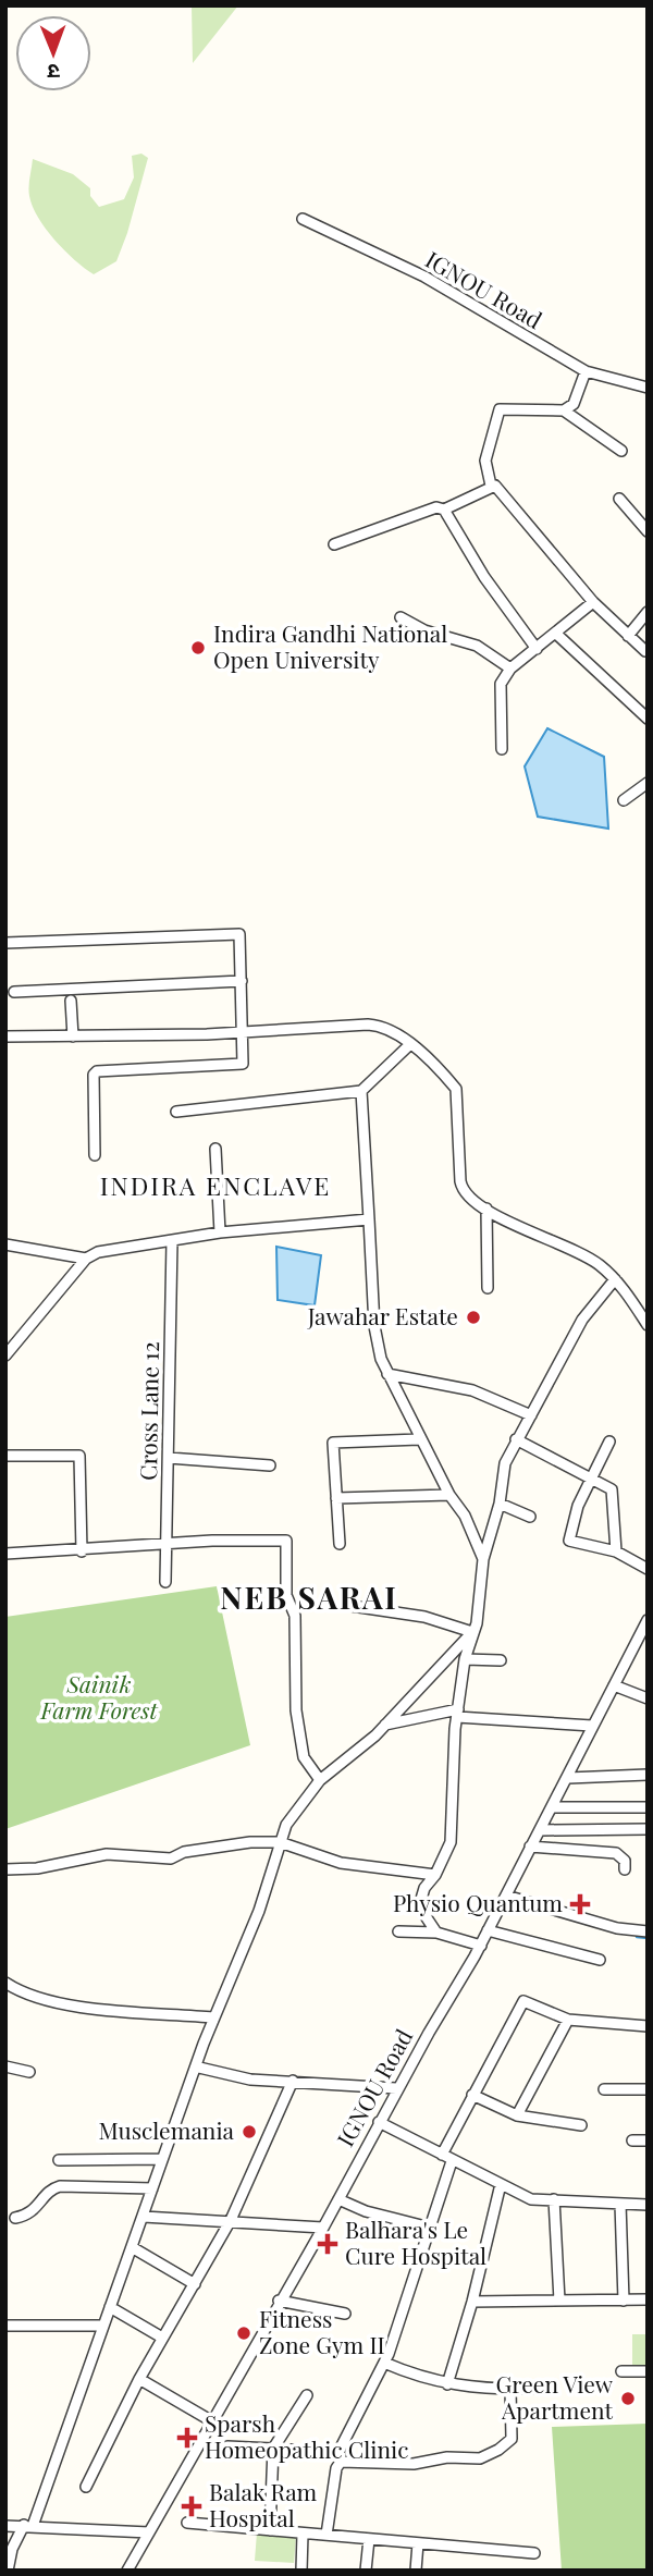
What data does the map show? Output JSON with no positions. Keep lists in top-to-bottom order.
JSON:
{
  "streets": {
    "street": ["IGNOU Road", "Cross Lane 12"]
  },
  "districts": ["INDIRA ENCLAVE", "NEB SARAI"],
  "parks": ["Sainik Farm Forest"],
  "places": {
    "other": [
      "Indira Gandhi National Open University",
      "Jawahar Estate",
      "Musclemania",
      "Fitness Zone Gym II",
      "Green View Apartment"
    ],
    "health": [
      "Physio Quantum",
      "Balhara's Le Cure Hospital",
      "Sparsh Homeopathic Clinic",
      "Balak Ram Hospital"
    ]
  },
  "north": "bottom"
}
